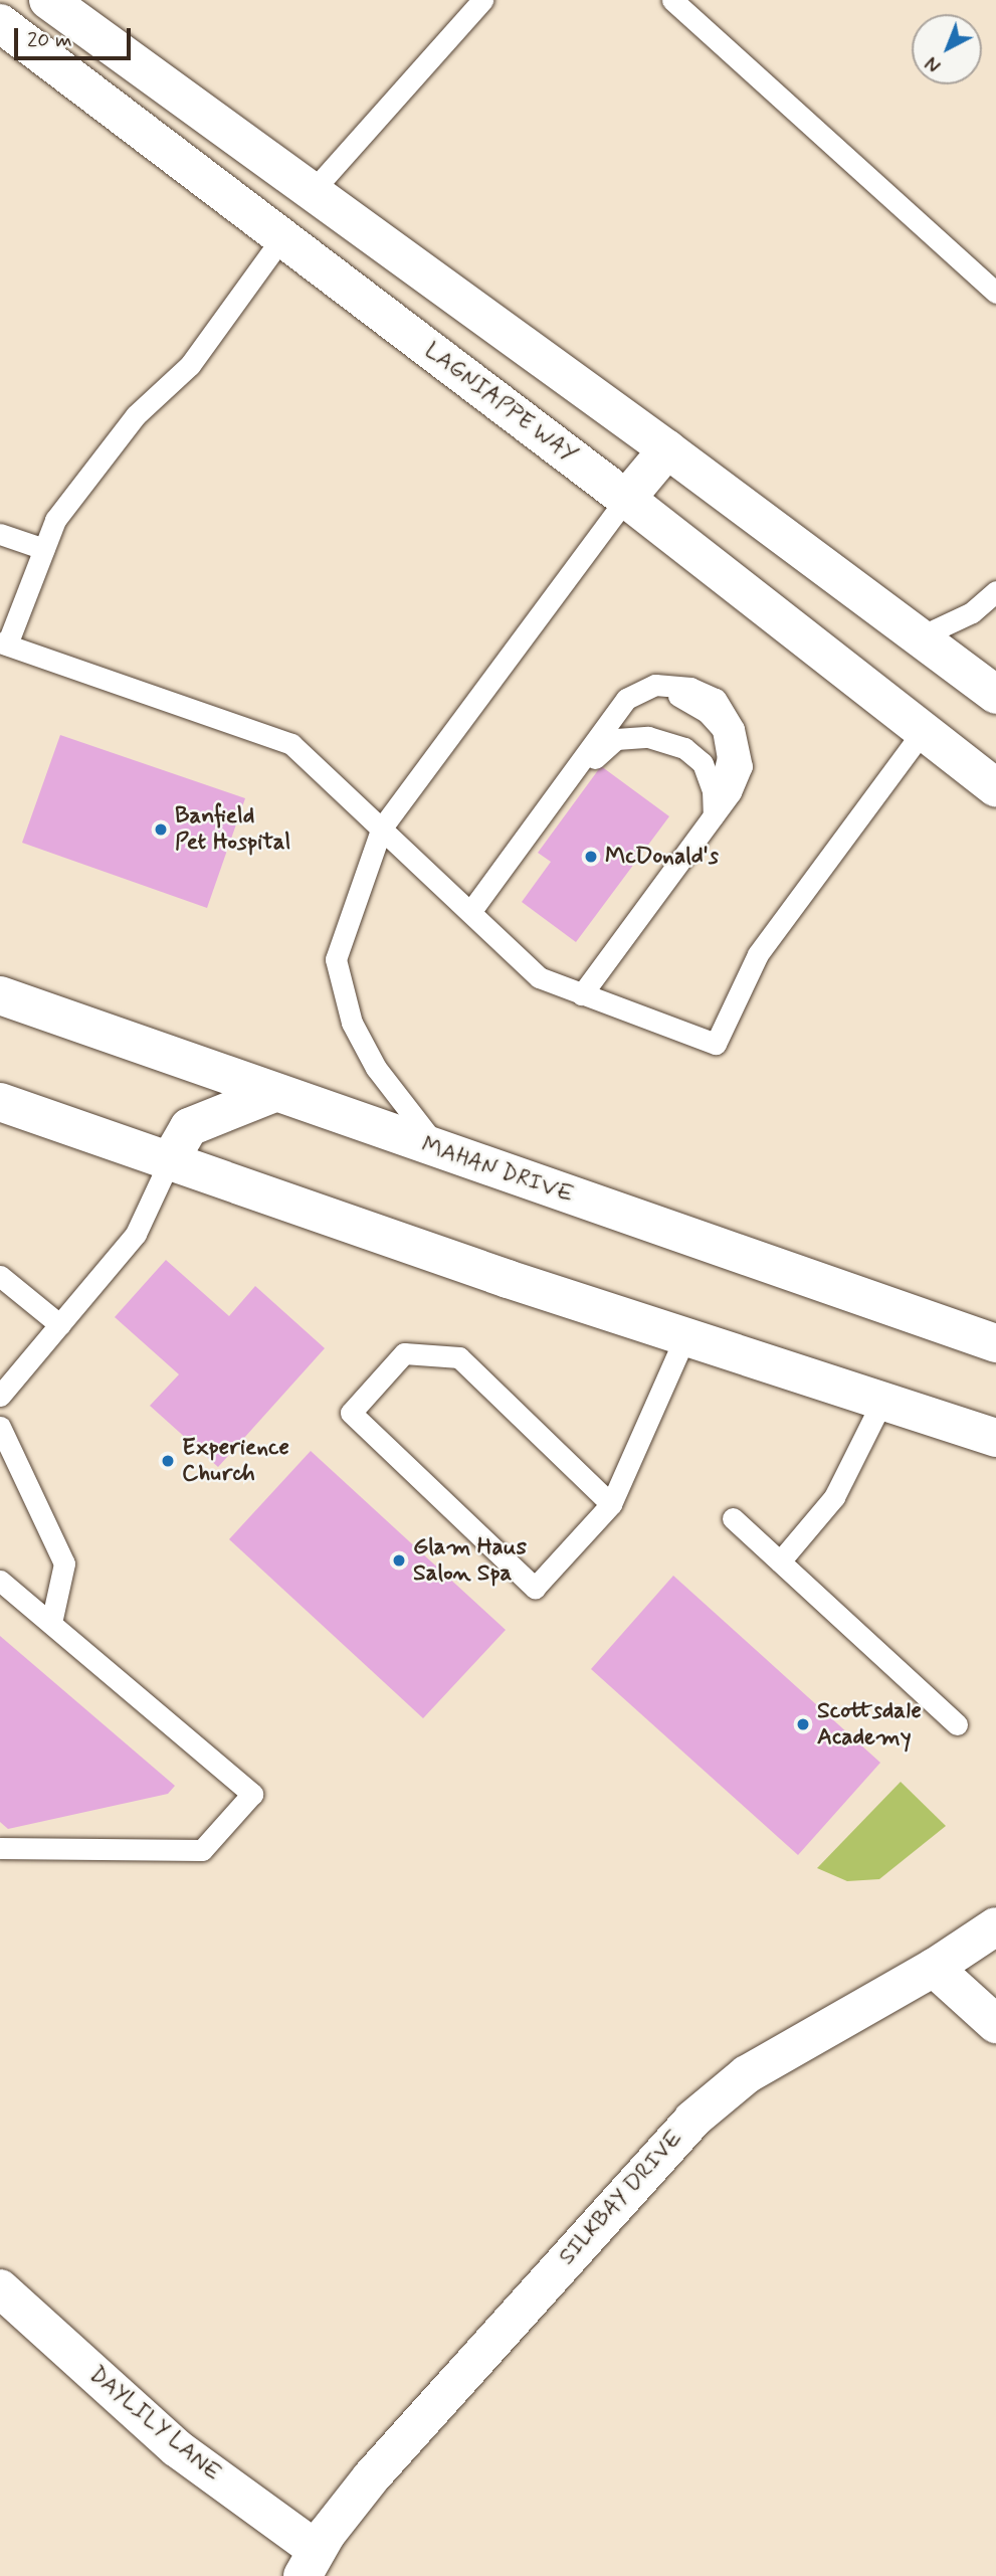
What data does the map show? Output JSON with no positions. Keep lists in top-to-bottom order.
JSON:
{
  "streets": {
    "street": [
      "LAGNIAPPE WAY",
      "MAHAN DRIVE",
      "SILKBAY DRIVE",
      "DAYLILY LANE"
    ]
  },
  "crossings": [
    ["SILKBAY DRIVE", "DAYLILY LANE"]
  ],
  "places": [
    "Banfield Pet Hospital",
    "McDonald's",
    "Experience Church",
    "Glam Haus Salon Spa",
    "Scottsdale Academy"
  ],
  "scale_bar": "20 m",
  "north": "bottom left"
}
